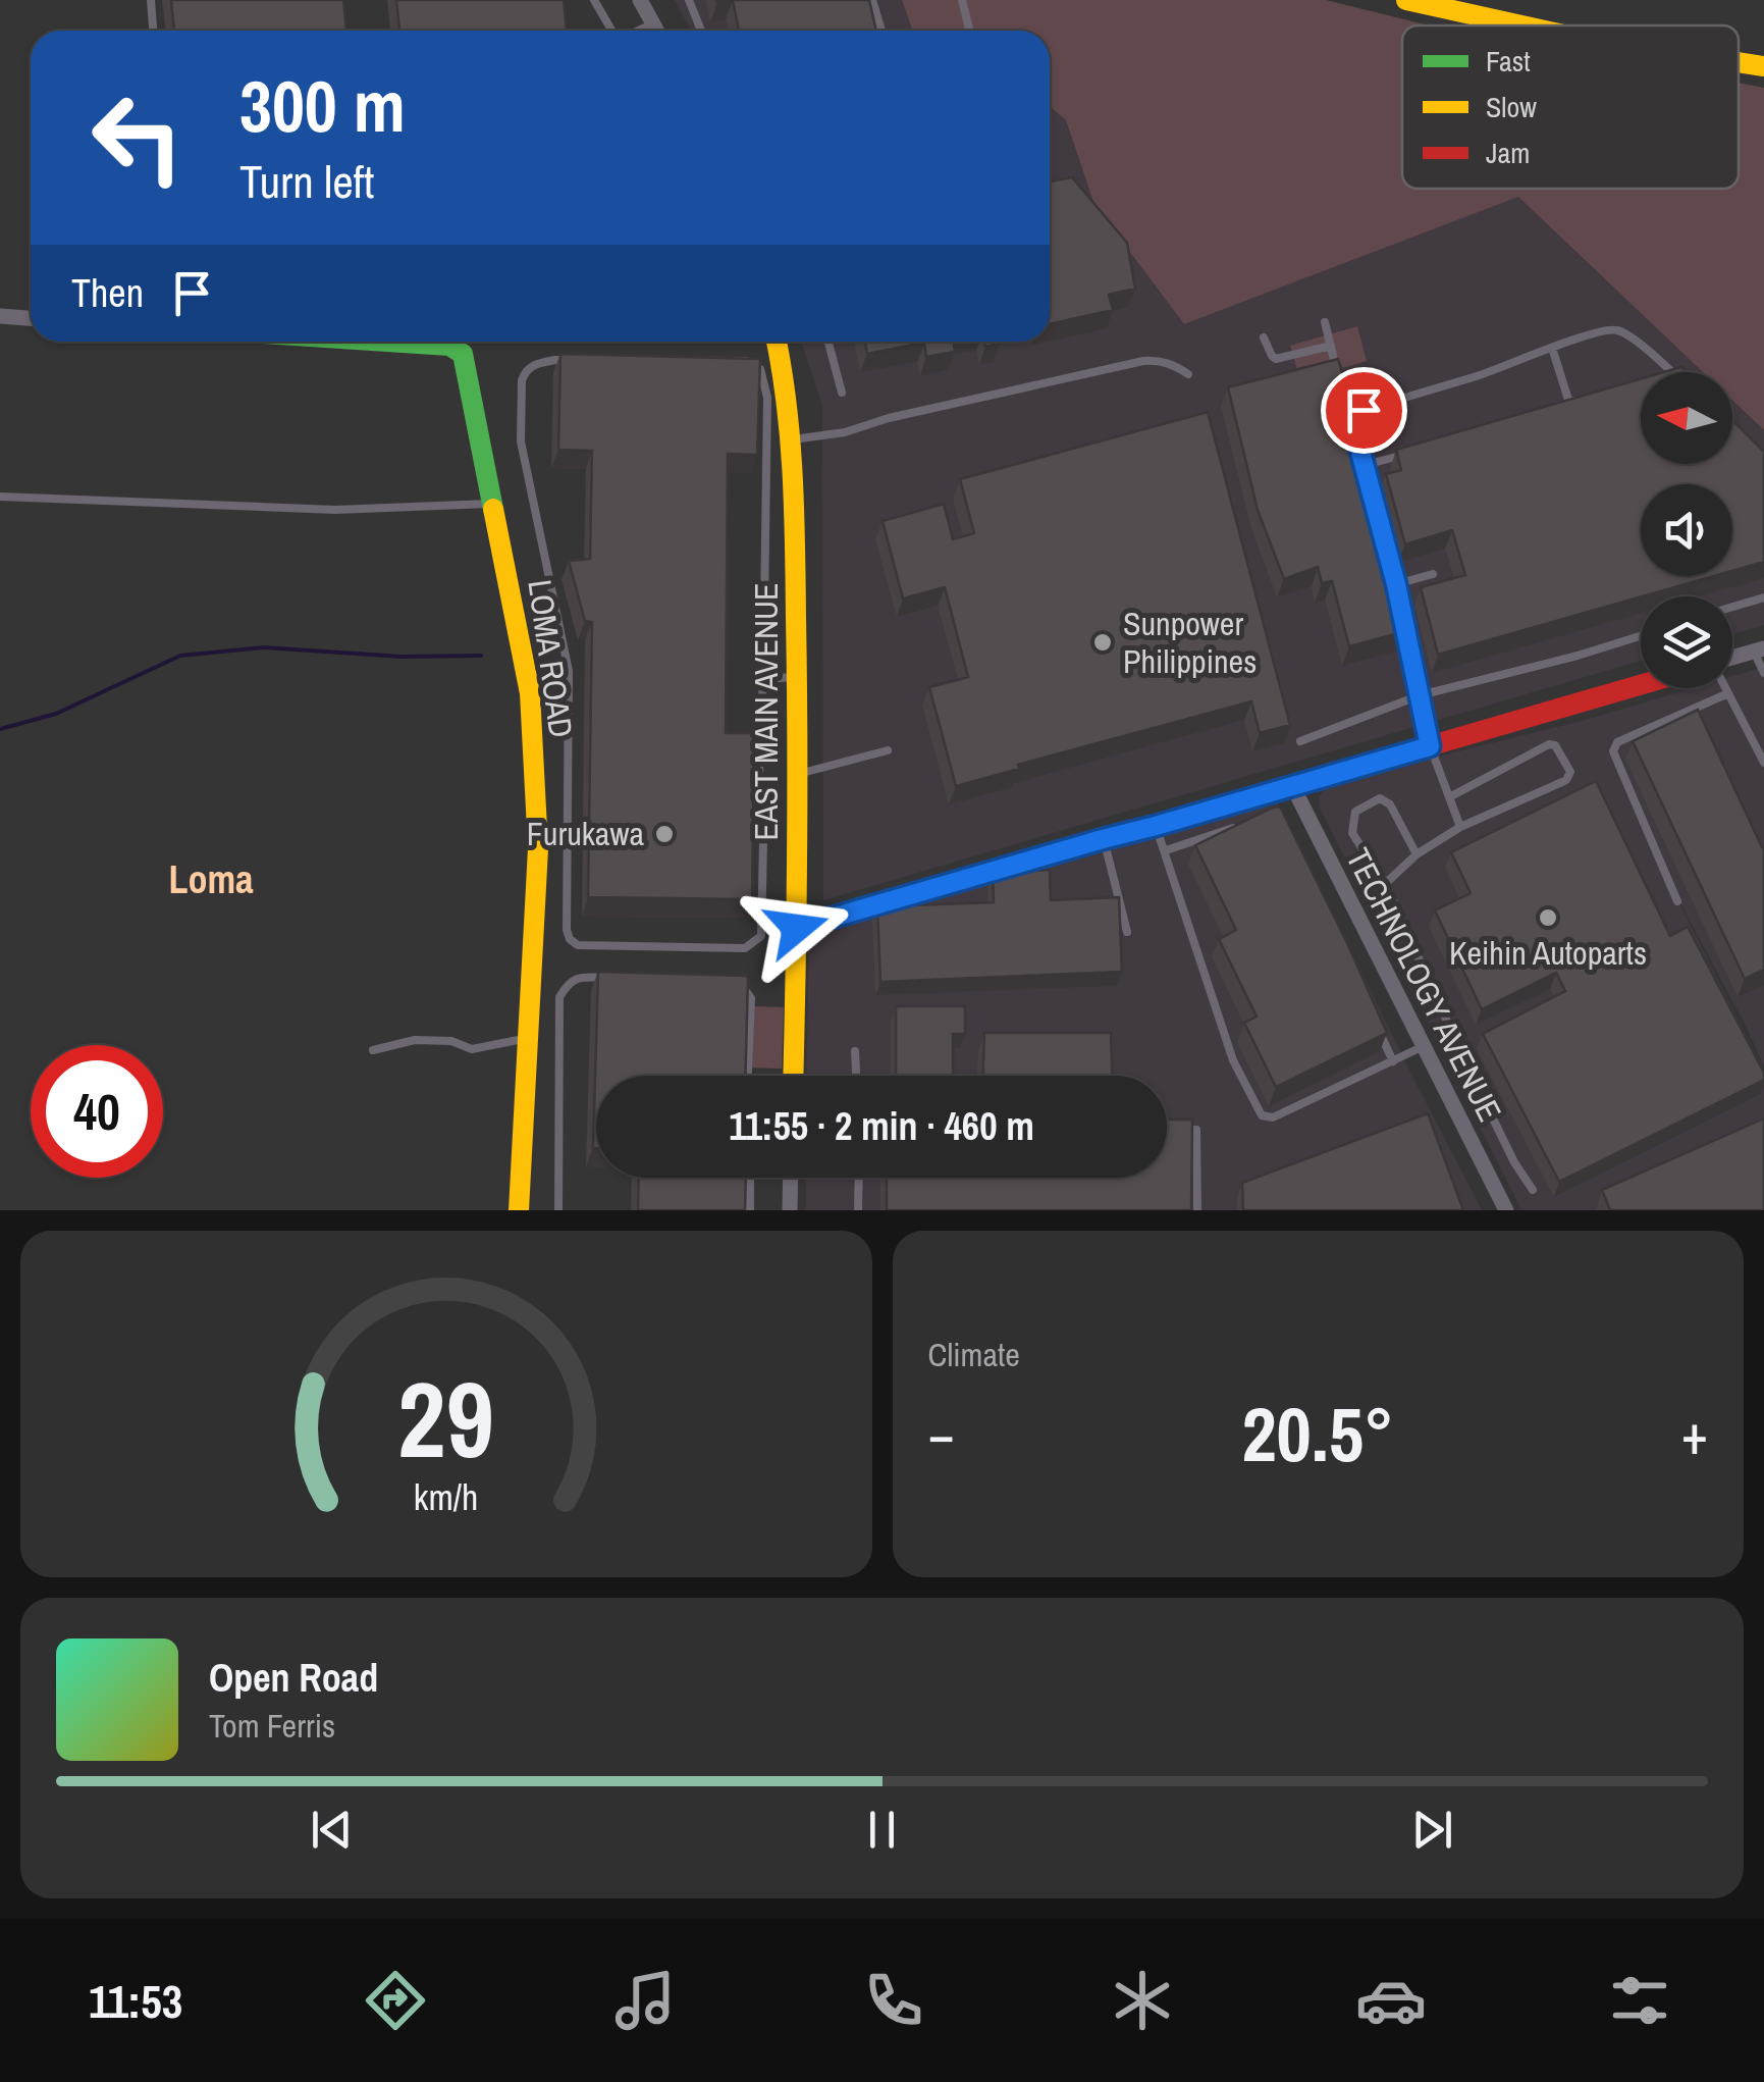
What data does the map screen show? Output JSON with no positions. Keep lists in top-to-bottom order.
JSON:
{
  "streets": {
    "street": ["LOMA ROAD", "EAST MAIN AVENUE", "TECHNOLOGY AVENUE"]
  },
  "districts": ["Loma"],
  "places": ["Sunpower Philippines", "Furukawa", "Keihin Autoparts"],
  "legend": ["Fast", "Slow", "Jam"],
  "north": "left",
  "page": {
    "turn": ["300 m", "Turn left"],
    "then": "Then",
    "limit": "40",
    "trip": "11:55 · 2 min · 460 m",
    "tile": "Climate",
    "heat": ["−", "20.5°", "+"],
    "song": ["Open Road", "Tom Ferris"],
    "tabs": "11:53",
    "gauge": ["29", "km/h"]
  }
}
